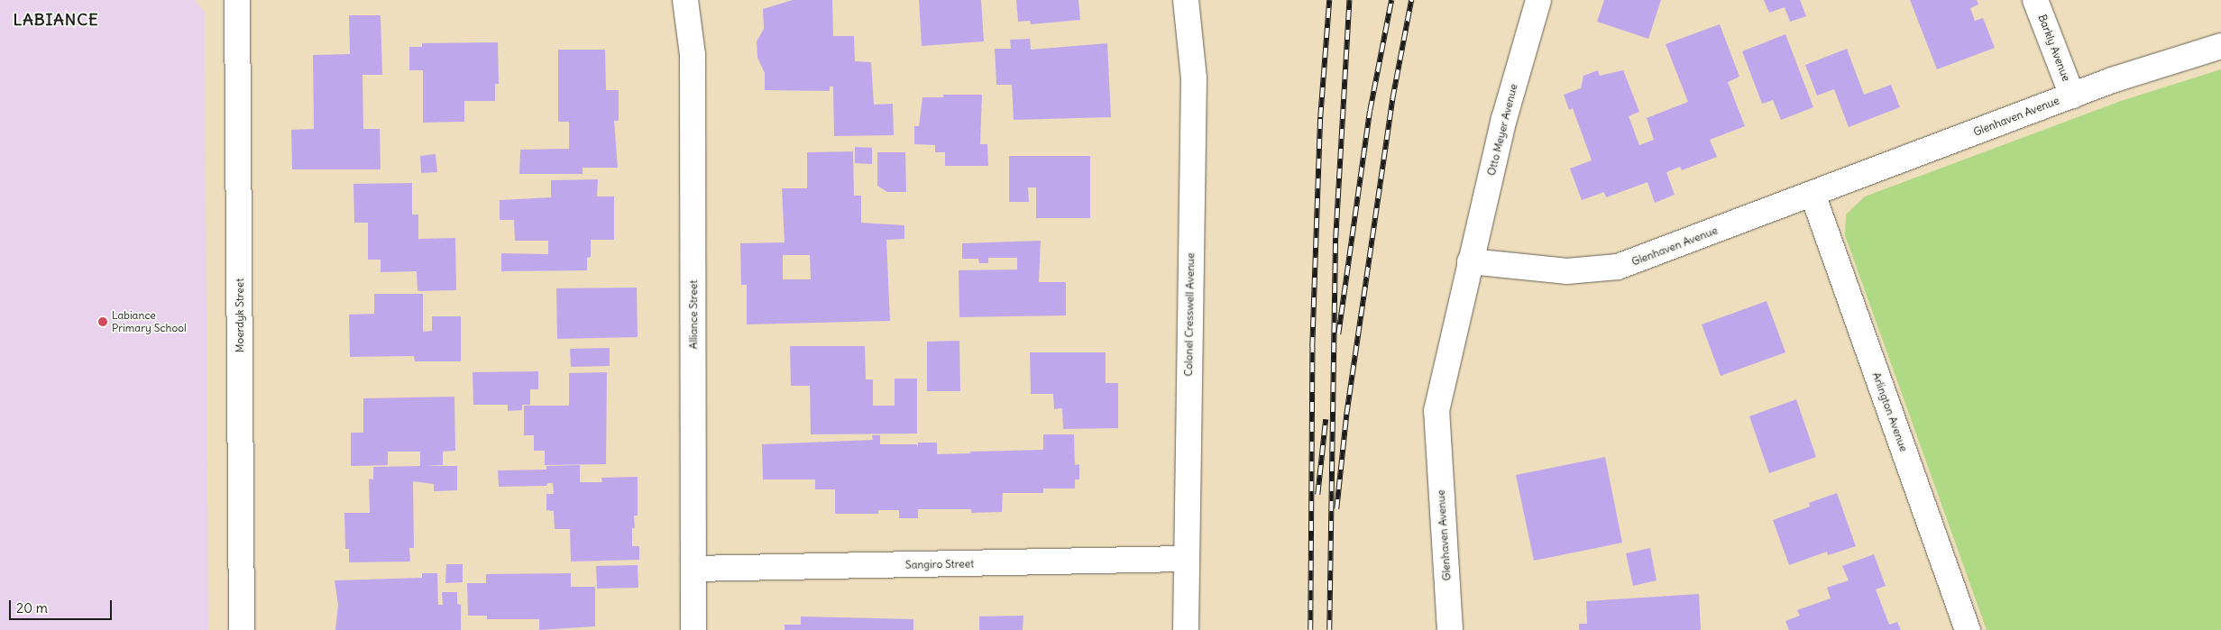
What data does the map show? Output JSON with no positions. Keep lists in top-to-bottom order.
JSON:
{
  "streets": {
    "street": [
      "Barkly Avenue",
      "Glenhaven Avenue",
      "Otto Meyer Avenue",
      "Alliance Street",
      "Colonel Cresswell Avenue",
      "Moerdyk Street",
      "Arlington Avenue",
      "Sangiro Street"
    ]
  },
  "crossings": [
    ["Barkly Avenue", "Glenhaven Avenue"],
    ["Glenhaven Avenue", "Otto Meyer Avenue"],
    ["Glenhaven Avenue", "Arlington Avenue"],
    ["Alliance Street", "Sangiro Street"],
    ["Colonel Cresswell Avenue", "Sangiro Street"]
  ],
  "districts": ["LABIANCE"],
  "places": ["Labiance Primary School"],
  "scale_bar": "20 m"
}
